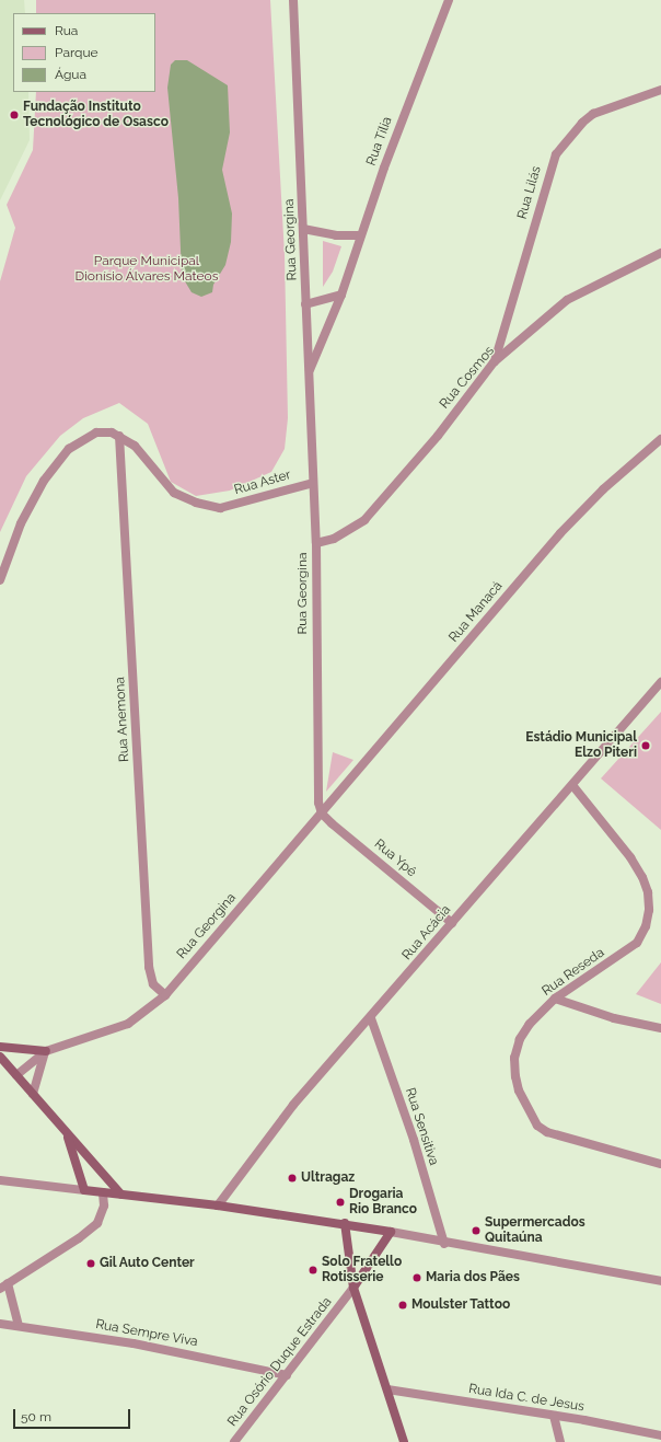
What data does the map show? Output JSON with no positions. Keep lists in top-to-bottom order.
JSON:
{
  "streets": {
    "main road": ["Rua Osório Duque Estrada"],
    "street": [
      "Rua Tília",
      "Rua Lilás",
      "Rua Georgina",
      "Rua Cosmos",
      "Rua Aster",
      "Rua Manacá",
      "Rua Anemona",
      "Rua Ypê",
      "Rua Acácia",
      "Rua Reseda",
      "Rua Sensitiva",
      "Rua Sempre Viva",
      "Rua Ida C. de Jesus"
    ]
  },
  "crossings": [
    ["Rua Tília", "Rua Georgina"],
    ["Rua Lilás", "Rua Cosmos"],
    ["Rua Georgina", "Rua Cosmos"],
    ["Rua Georgina", "Rua Aster"],
    ["Rua Georgina", "Rua Manacá"],
    ["Rua Georgina", "Rua Anemona"],
    ["Rua Georgina", "Rua Ypê"],
    ["Rua Aster", "Rua Anemona"],
    ["Rua Manacá", "Rua Ypê"],
    ["Rua Ypê", "Rua Acácia"],
    ["Rua Acácia", "Rua Reseda"],
    ["Rua Acácia", "Rua Sensitiva"],
    ["Rua Sempre Viva", "Rua Osório Duque Estrada"]
  ],
  "parks": ["Parque Municipal Dionísio Álvares Mateos"],
  "places": [
    "Fundação Instituto Tecnológico de Osasco",
    "Estádio Municipal Elzo Piteri",
    "Ultragaz",
    "Drogaria Rio Branco",
    "Supermercados Quitaúna",
    "Gil Auto Center",
    "Solo Fratello Rotisserie",
    "Maria dos Pães",
    "Moulster Tattoo"
  ],
  "legend": ["Rua", "Parque", "Água"],
  "scale_bar": "50 m"
}
